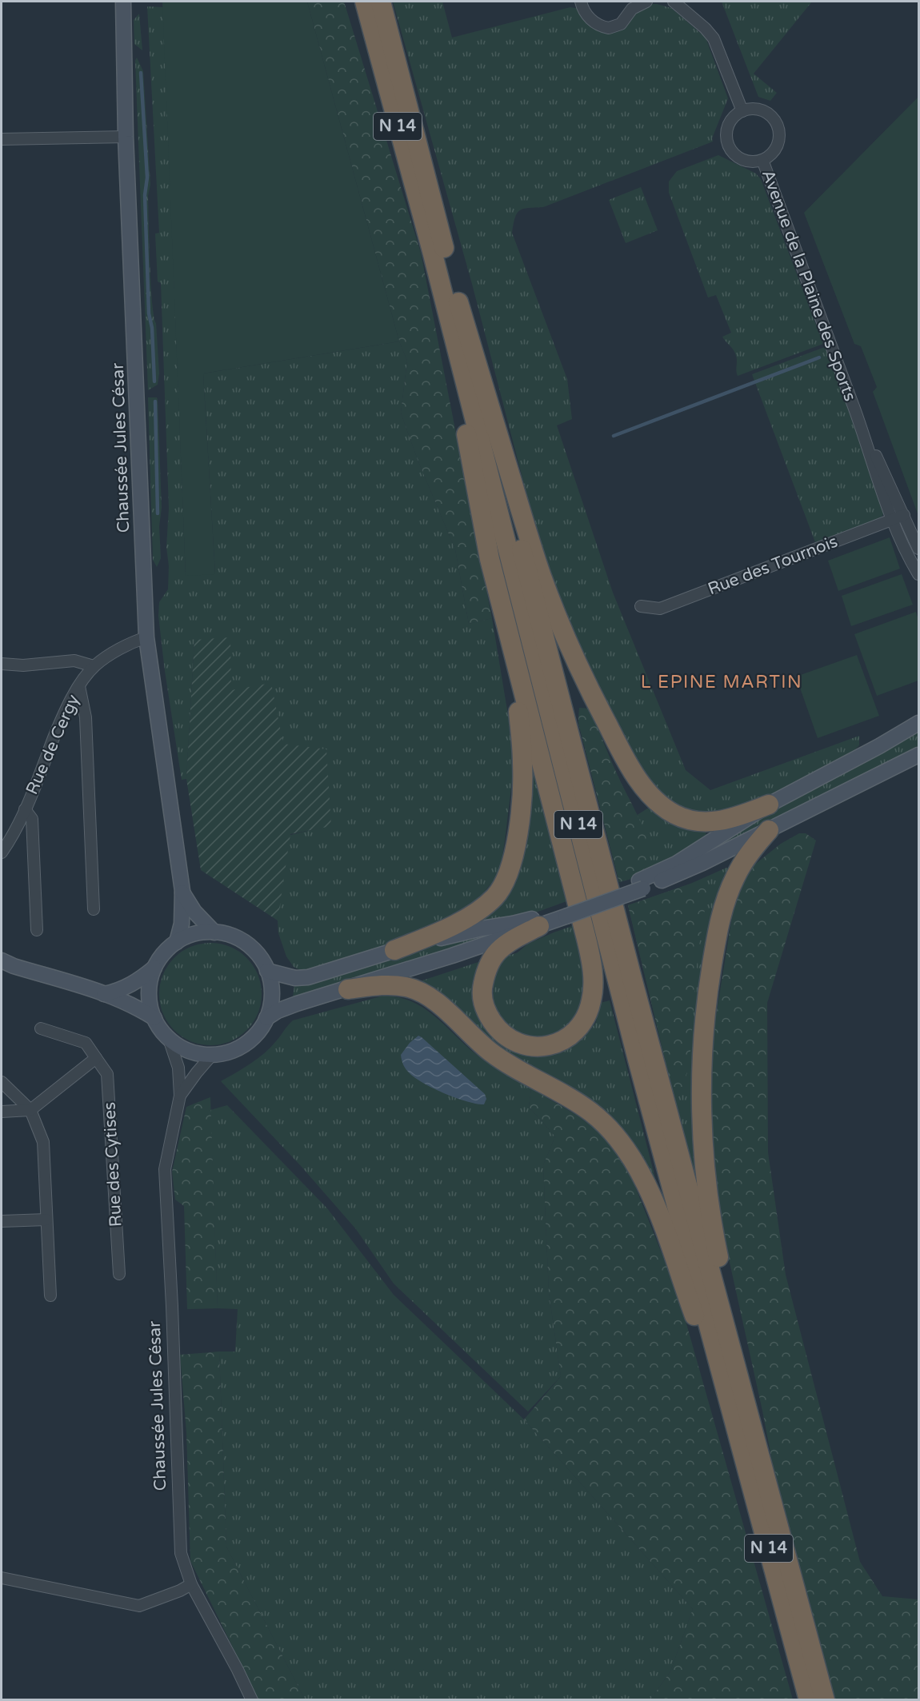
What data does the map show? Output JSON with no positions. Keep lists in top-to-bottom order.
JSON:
{
  "streets": {
    "highway": ["N 14"],
    "main road": ["Chaussée Jules César"],
    "street": [
      "Avenue de la Plaine des Sports",
      "Rue des Tournois",
      "Rue de Cergy",
      "Rue des Cytises"
    ]
  },
  "crossings": [
    ["Avenue de la Plaine des Sports", "Rue des Tournois"],
    ["Chaussée Jules César", "Rue de Cergy"]
  ],
  "districts": ["L EPINE MARTIN"]
}
